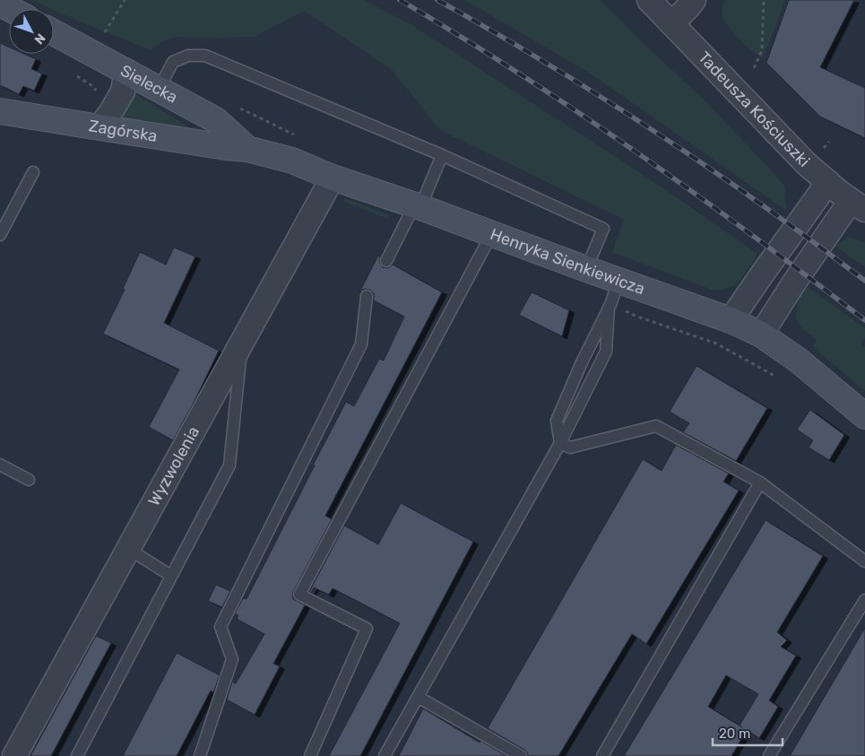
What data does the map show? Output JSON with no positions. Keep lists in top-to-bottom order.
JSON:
{
  "streets": {
    "street": [
      "Sielecka",
      "Tadeusza Kościuszki",
      "Zagórska",
      "Henryka Sienkiewicza",
      "Wyzwolenia"
    ]
  },
  "crossings": [
    ["Sielecka", "Zagórska"],
    ["Sielecka", "Henryka Sienkiewicza"],
    ["Zagórska", "Henryka Sienkiewicza"],
    ["Henryka Sienkiewicza", "Wyzwolenia"]
  ],
  "scale_bar": "20 m",
  "north": "bottom right"
}
